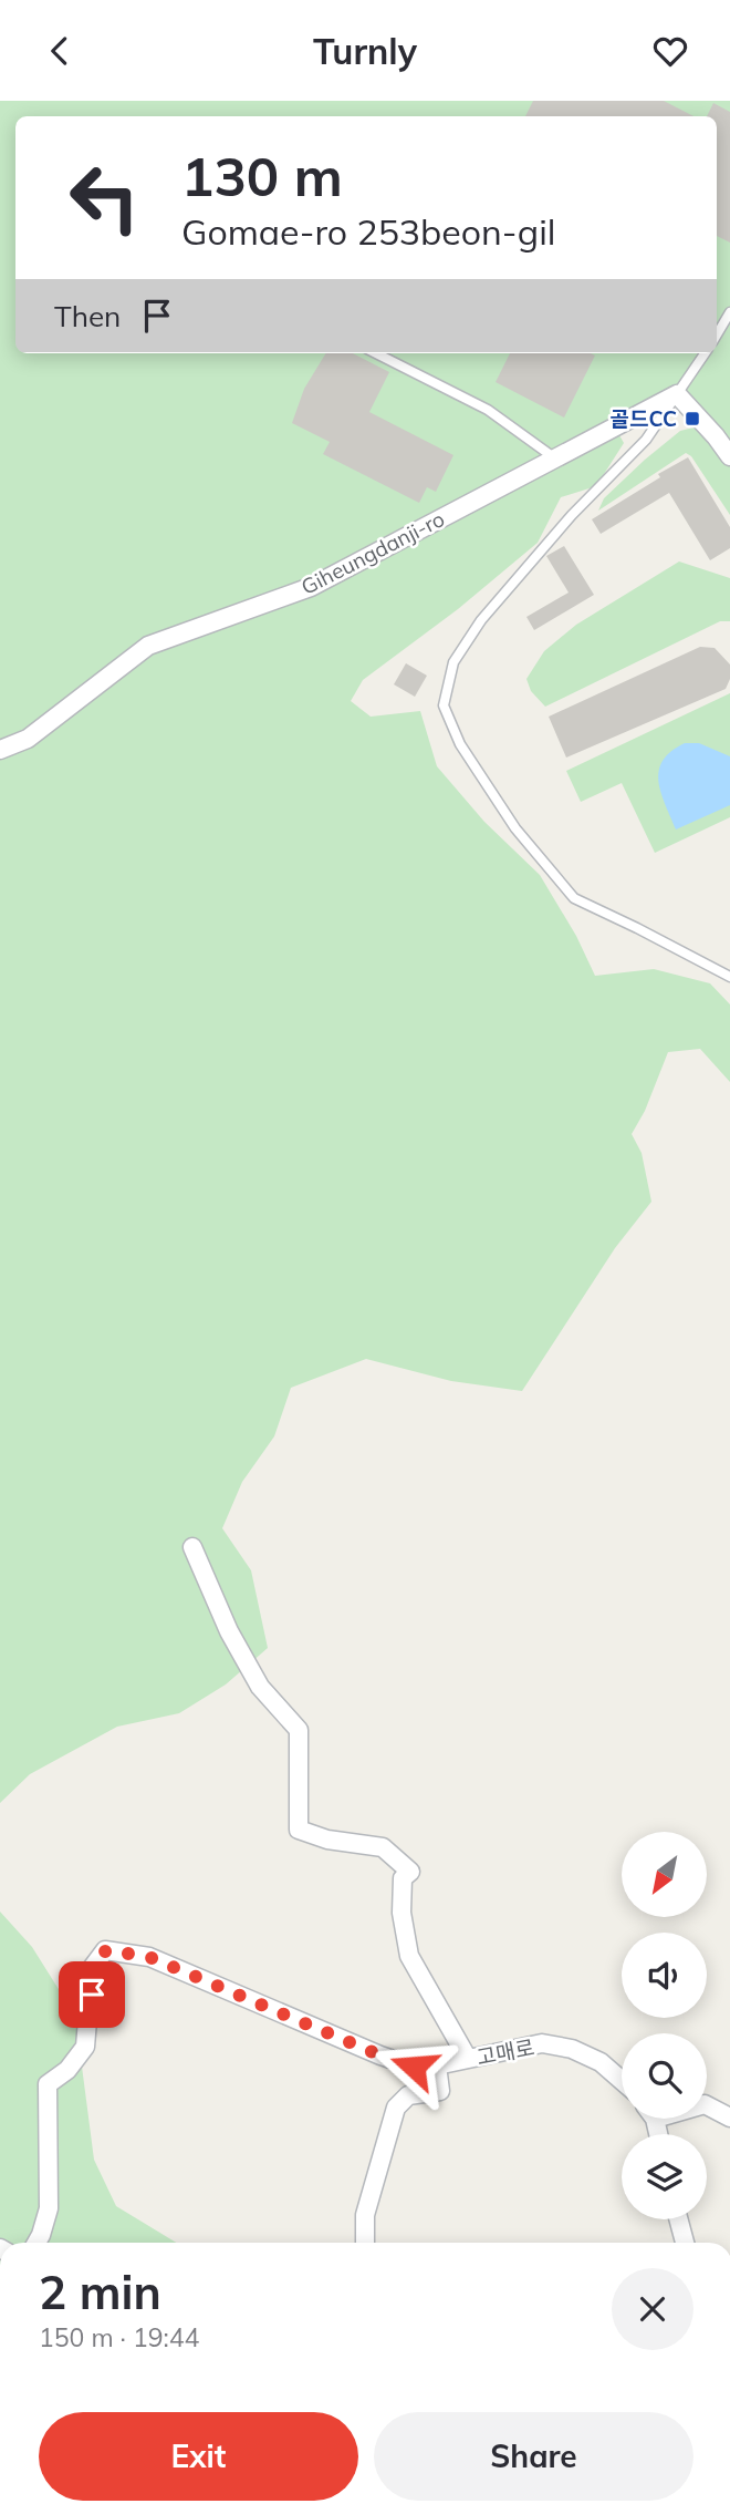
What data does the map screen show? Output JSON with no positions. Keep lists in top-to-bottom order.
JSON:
{
  "streets": {
    "street": ["Giheungdanji-ro", "고매로"]
  },
  "places": {
    "transit": ["골드CC"]
  },
  "north": "bottom left",
  "page": {
    "header": "Turnly",
    "turn": ["130 m", "Gomae-ro 253beon-gil"],
    "then": "Then",
    "heading": ["2 min", "150 m · 19:44"],
    "buttons": ["Exit", "Share"]
  }
}
